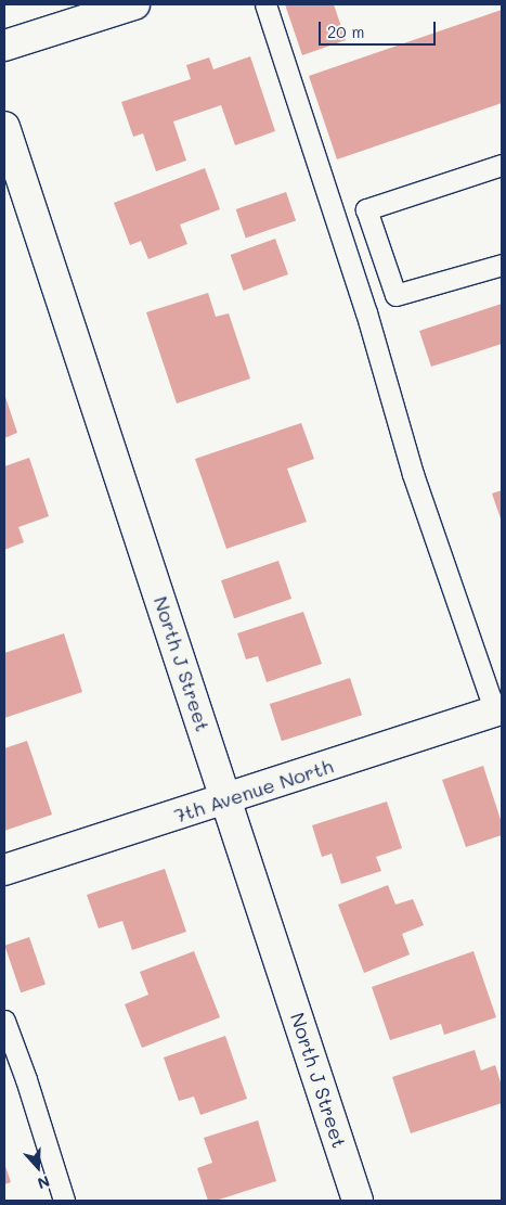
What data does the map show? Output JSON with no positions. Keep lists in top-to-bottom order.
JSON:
{
  "streets": {
    "street": ["North J Street", "7th Avenue North"]
  },
  "crossings": [
    ["North J Street", "7th Avenue North"]
  ],
  "scale_bar": "20 m",
  "north": "bottom"
}
